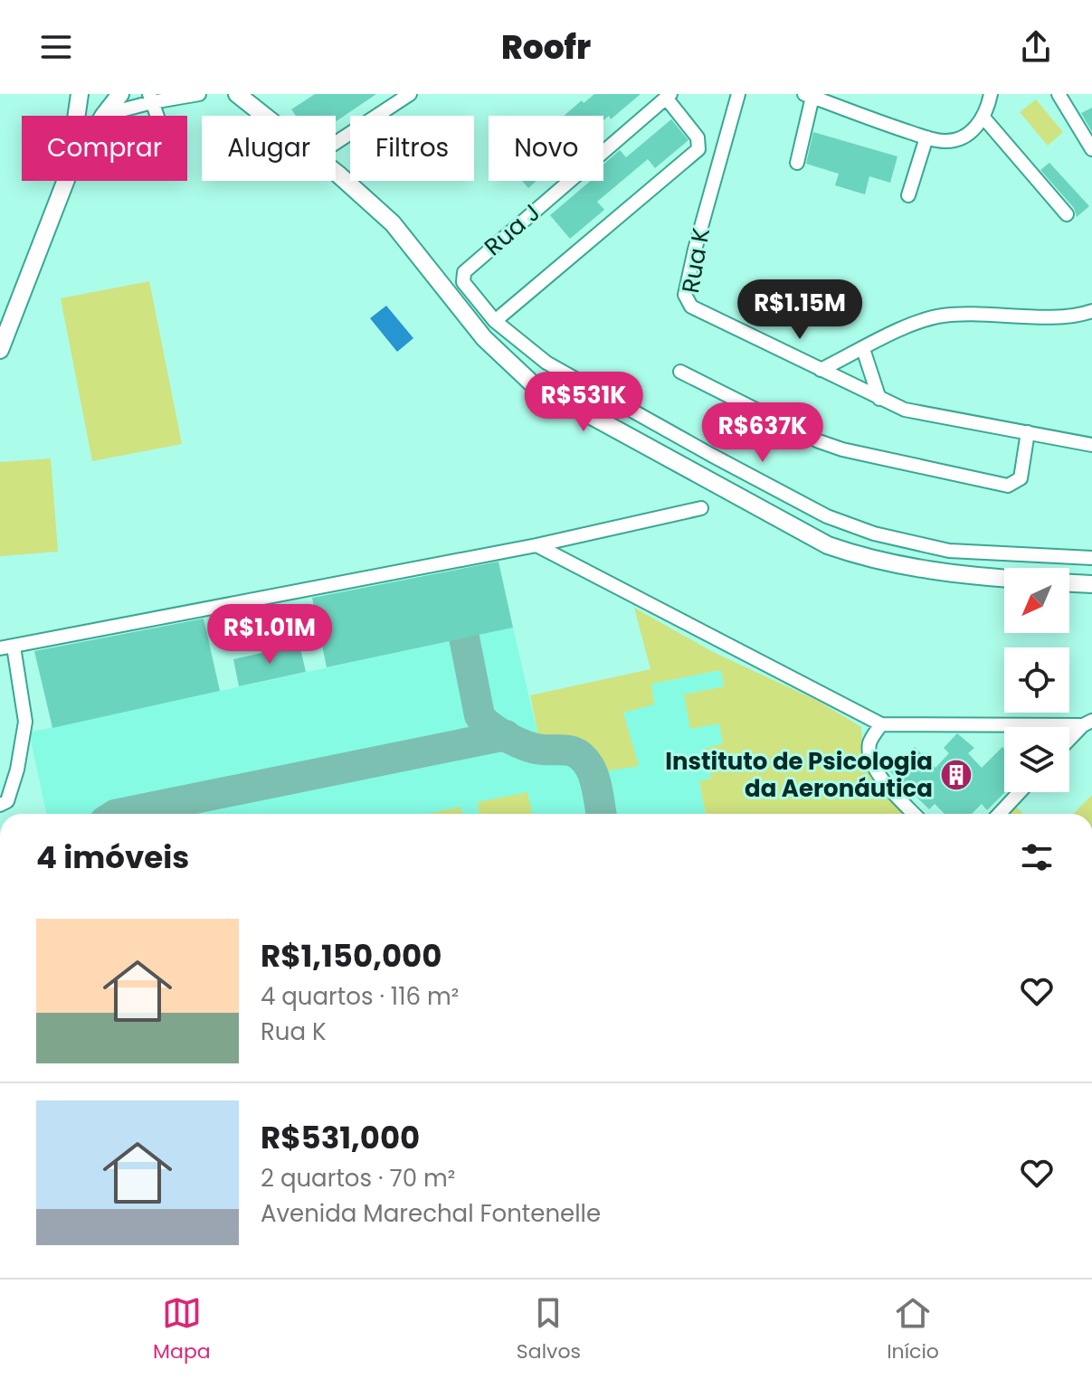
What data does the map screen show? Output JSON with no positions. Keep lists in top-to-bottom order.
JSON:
{
  "streets": {
    "street": ["Rua J", "Rua K"]
  },
  "places": {
    "building": ["Instituto de Psicologia da Aeronáutica"]
  },
  "north": "bottom left",
  "page": {
    "header": "Roofr",
    "chip": [
      "Comprar",
      "Alugar",
      "Filtros",
      "Novo"
    ],
    "price": [
      "R$1.15M",
      "R$531K",
      "R$637K",
      "R$1.01M"
    ],
    "heading": "4 imóveis",
    "list": [
      {
        "name": "R$1,150,000",
        "note": "4 quartos · 116 m² · Rua K"
      },
      {
        "name": "R$531,000",
        "note": "2 quartos · 70 m² · Avenida Marechal Fontenelle"
      }
    ],
    "tabs": ["Mapa", "Salvos", "Início"]
  }
}
